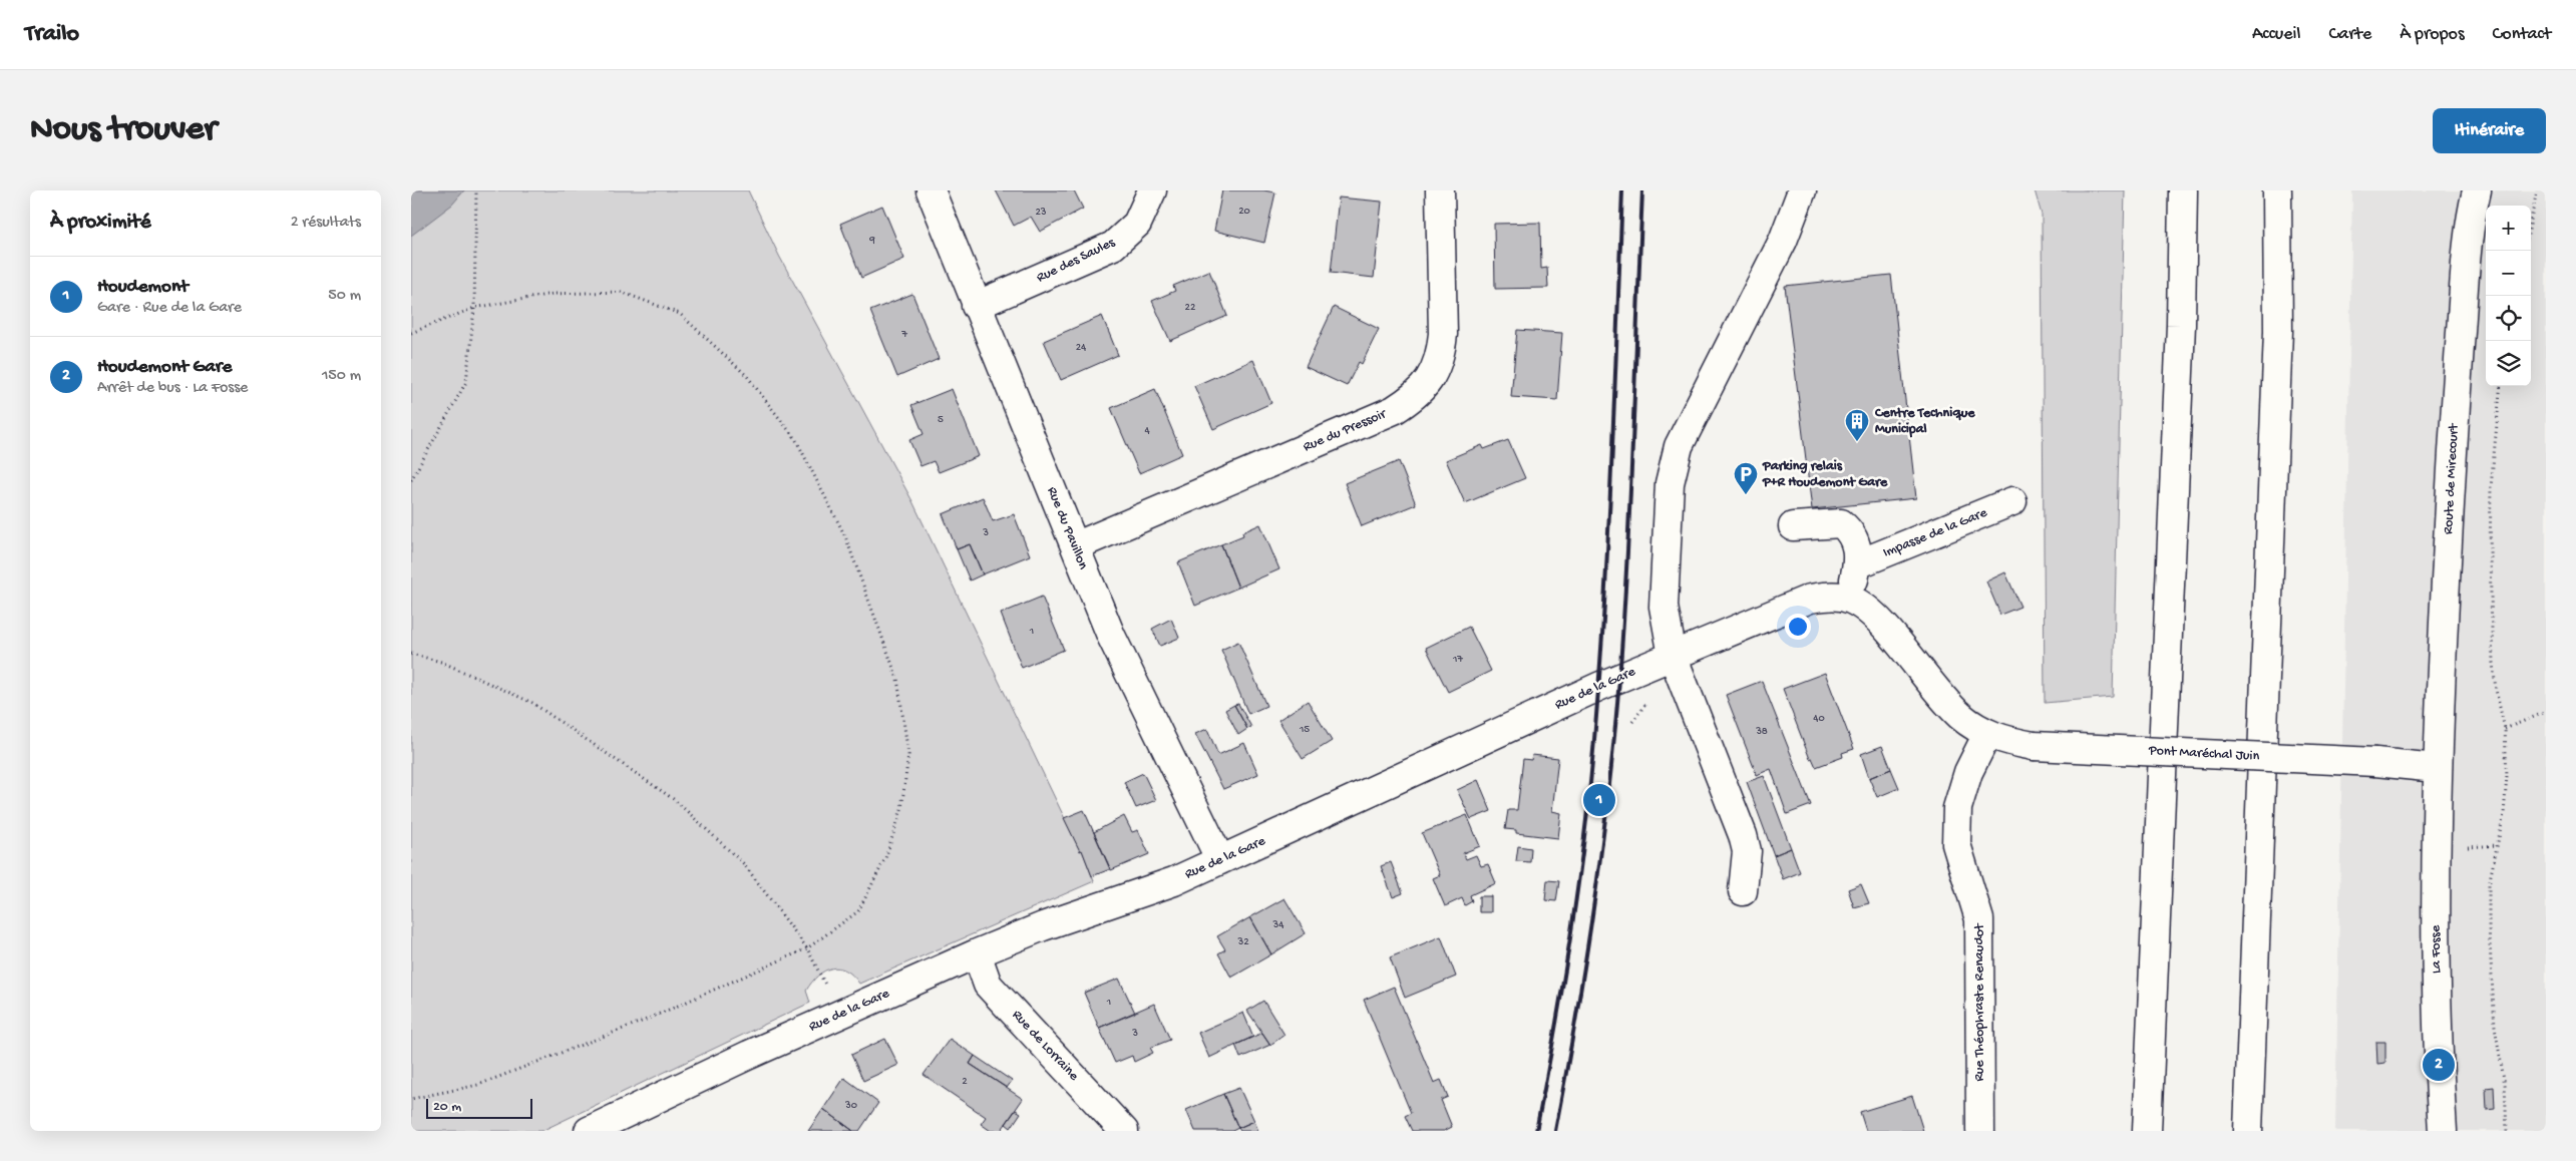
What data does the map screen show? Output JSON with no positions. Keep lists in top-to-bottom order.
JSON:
{
  "streets": {
    "main road": [
      "Rue des Saules",
      "Rue du Pressoir",
      "Route de Mirecourt",
      "Rue du Pavillon",
      "Impasse de la Gare",
      "Rue de la Gare",
      "Pont Maréchal Juin",
      "La Fosse",
      "Rue Théophraste Renaudot",
      "Rue de Lorraine"
    ]
  },
  "crossings": [
    ["Rue des Saules", "Rue du Pavillon"],
    ["Rue du Pressoir", "Rue du Pavillon"],
    ["Route de Mirecourt", "Pont Maréchal Juin"],
    ["Route de Mirecourt", "La Fosse"],
    ["Rue du Pavillon", "Rue de la Gare"],
    ["Rue de la Gare", "Pont Maréchal Juin"],
    ["Rue de la Gare", "Rue de Lorraine"],
    ["Pont Maréchal Juin", "La Fosse"],
    ["Pont Maréchal Juin", "Rue Théophraste Renaudot"]
  ],
  "places": {
    "building": ["Centre Technique Municipal"],
    "parking": ["Parking relais P+R Houdemont Gare"]
  },
  "house_numbers": [
    "20",
    "23",
    "9",
    "22",
    "7",
    "24",
    "5",
    "4",
    "3",
    "1",
    "17",
    "40",
    "15",
    "38",
    "34",
    "32",
    "1",
    "3",
    "2",
    "30"
  ],
  "scale_bar": "20 m",
  "page": {
    "header": "Trailo",
    "nav": [
      "Accueil",
      "Carte",
      "À propos",
      "Contact"
    ],
    "buttons": "Itinéraire",
    "title": "Nous trouver",
    "heading": ["À proximité", "2 résultats"],
    "map_buttons": ["+", "−"],
    "list": [
      {
        "mark": "1",
        "name": "Houdemont",
        "note": "Gare · Rue de la Gare",
        "value": "50 m"
      },
      {
        "mark": "2",
        "name": "Houdemont Gare",
        "note": "Arrêt de bus · La Fosse",
        "value": "150 m"
      }
    ],
    "pins": ["1", "2"],
    "scale": "20 m"
  }
}
